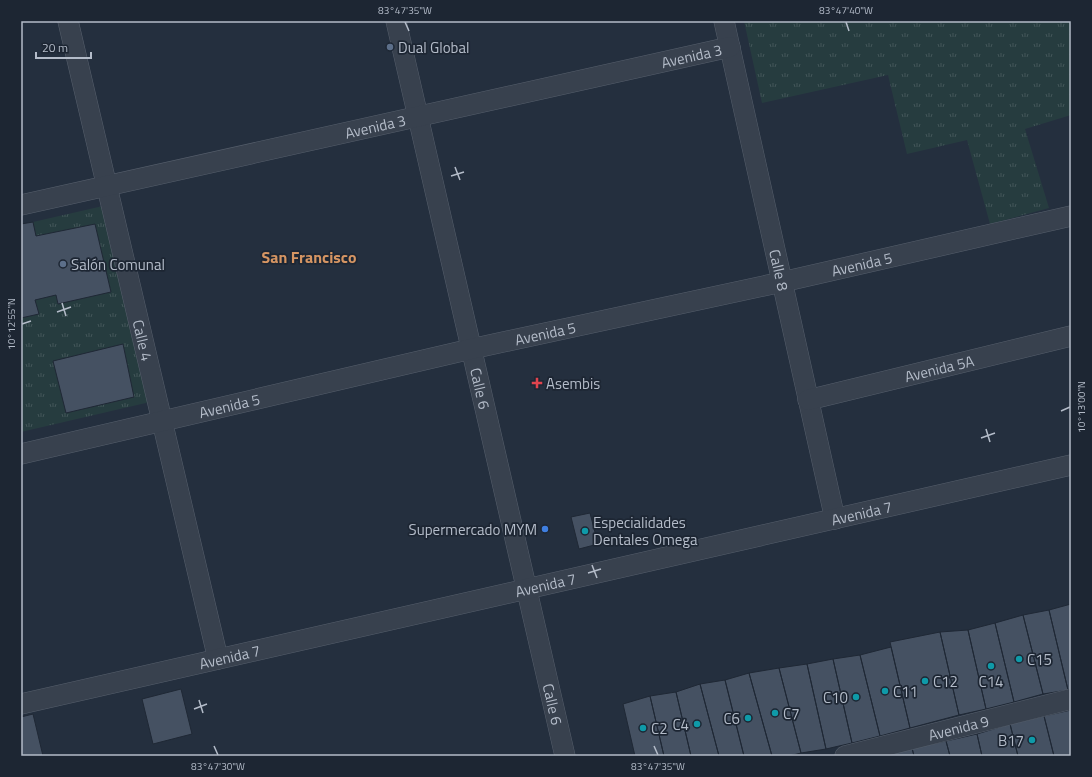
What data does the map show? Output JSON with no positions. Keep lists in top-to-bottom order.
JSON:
{
  "streets": {
    "street": [
      "Avenida 3",
      "Avenida 5",
      "Calle 8",
      "Calle 4",
      "Avenida 5A",
      "Calle 6",
      "Avenida 7",
      "Avenida 9"
    ]
  },
  "crossings": [
    ["Avenida 3", "Calle 8"],
    ["Avenida 3", "Calle 4"],
    ["Avenida 3", "Calle 6"],
    ["Avenida 5", "Calle 8"],
    ["Avenida 5", "Calle 4"],
    ["Avenida 5", "Calle 6"],
    ["Calle 8", "Avenida 5A"],
    ["Calle 8", "Avenida 7"],
    ["Calle 4", "Avenida 7"],
    ["Calle 6", "Avenida 7"]
  ],
  "districts": ["San Francisco"],
  "places": {
    "other": [
      "Dual Global",
      "Salón Comunal",
      "Supermercado MYM",
      "Especialidades Dentales Omega",
      "C15",
      "C14",
      "C12",
      "C11",
      "C10",
      "C7",
      "C6",
      "C4",
      "C2",
      "B17"
    ],
    "health": ["Asembis"]
  },
  "scale_bar": "20 m",
  "coordinates": [
    "83°47'35\"W",
    "83°47'40\"W",
    "10°12'55\"N",
    "10°13'00\"N",
    "83°47'30\"W"
  ]
}
